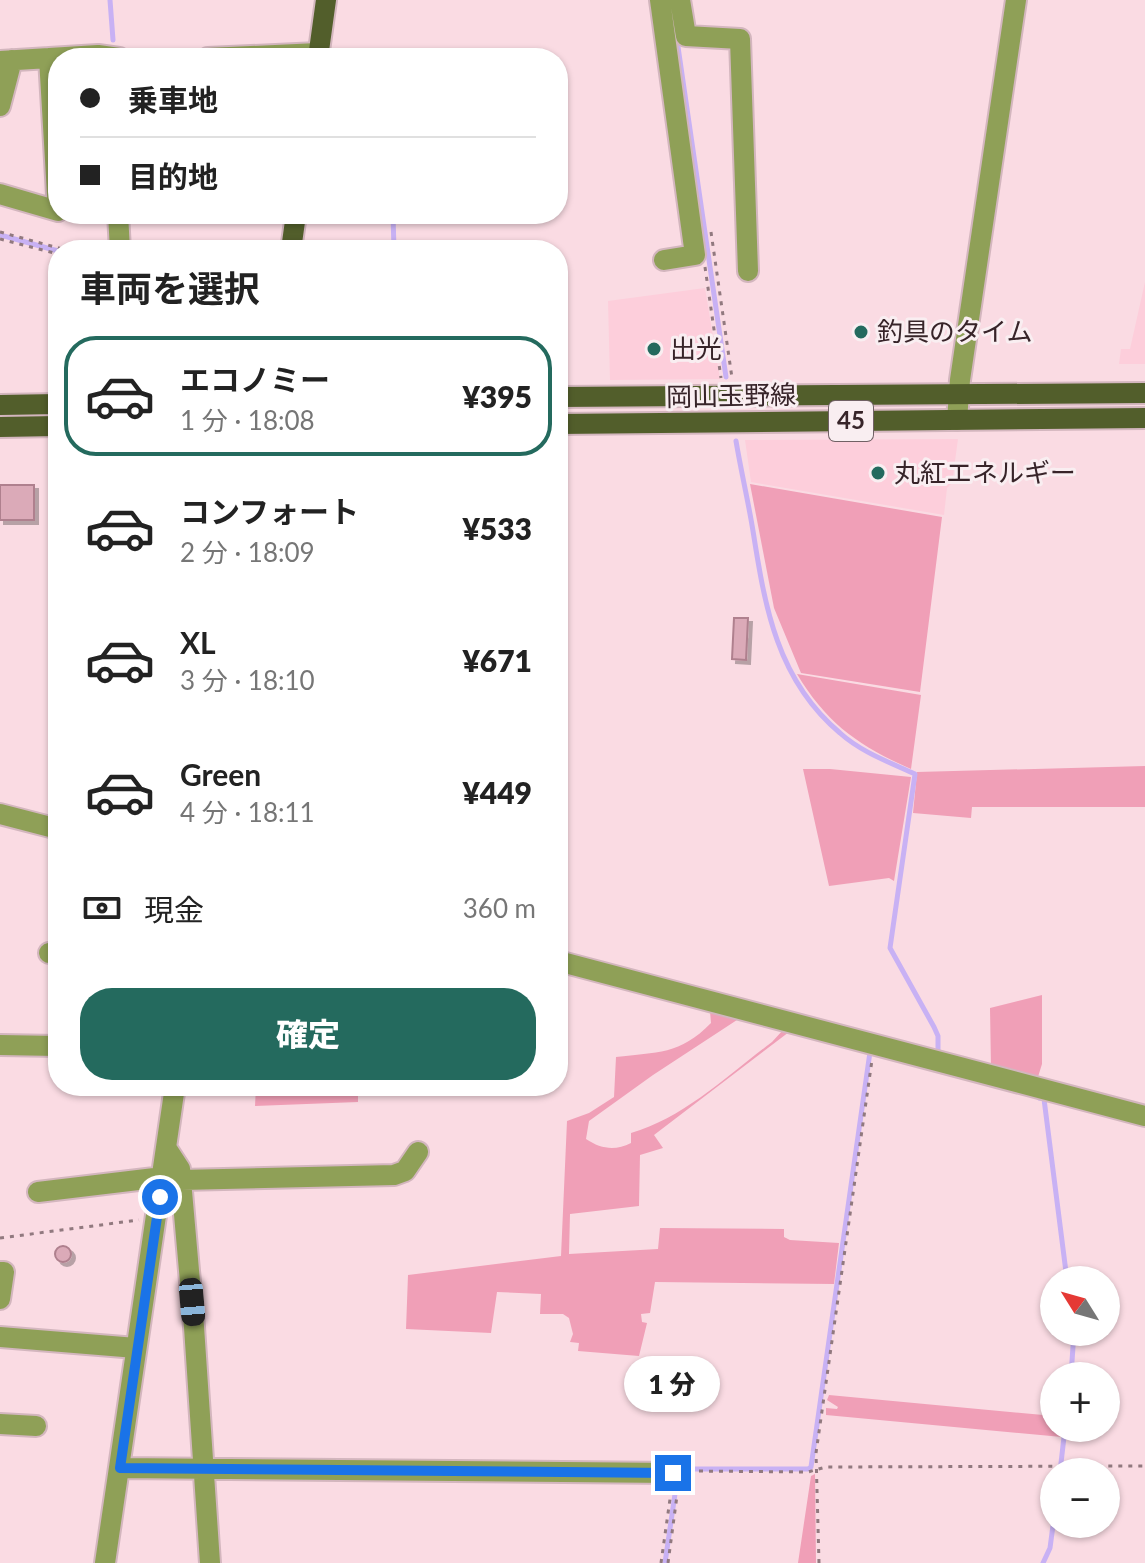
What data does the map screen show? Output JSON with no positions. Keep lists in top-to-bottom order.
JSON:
{
  "streets": {
    "main road": ["岡山玉野線", "45"]
  },
  "places": ["釣具のタイム", "出光", "丸紅エネルギー"],
  "north": "top left",
  "page": {
    "banner": ["乗車地", "目的地"],
    "heading": "車両を選択",
    "list": [
      {
        "name": "エコノミー",
        "note": "1 分 · 18:08",
        "value": "¥395"
      },
      {
        "name": "コンフォート",
        "note": "2 分 · 18:09",
        "value": "¥533"
      },
      {
        "name": "XL",
        "note": "3 分 · 18:10",
        "value": "¥671"
      },
      {
        "name": "Green",
        "note": "4 分 · 18:11",
        "value": "¥449"
      }
    ],
    "pay": ["現金", "360 m"],
    "buttons": "確定",
    "map_buttons": ["+", "−"],
    "bubble": "1 分"
  }
}
